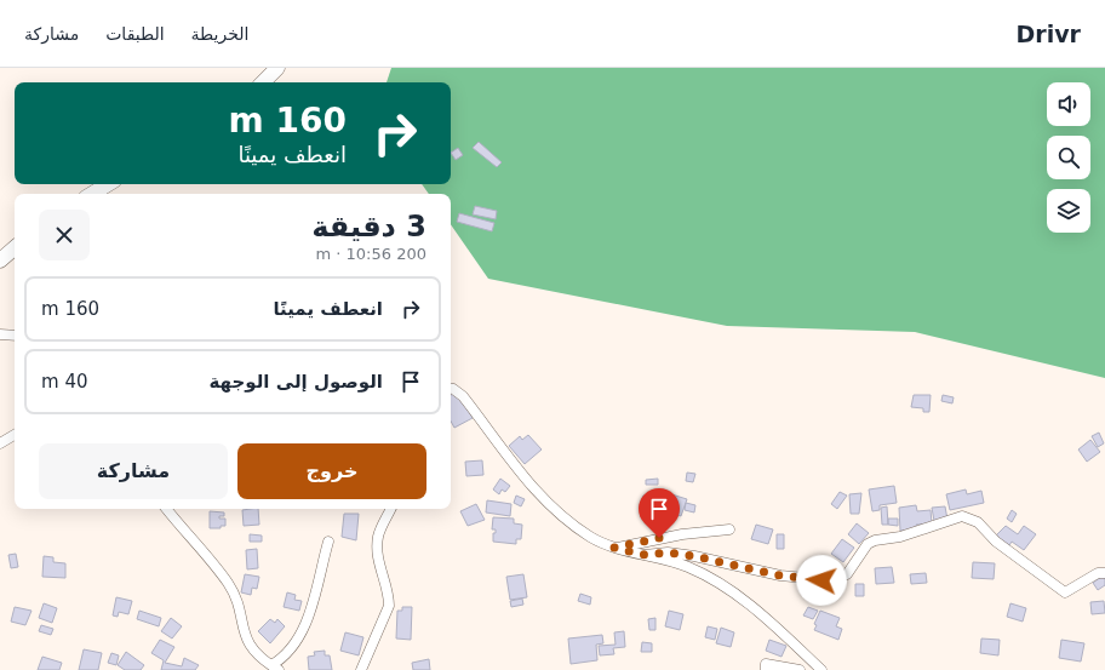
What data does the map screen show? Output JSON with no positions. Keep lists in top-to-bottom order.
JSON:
{
  "page": {
    "header": "Drivr",
    "nav": ["الخريطة", "الطبقات", "مشاركة"],
    "turn": ["160 m", "انعطف يمينًا"],
    "heading": ["3 دقيقة", "200 m · 10:56"],
    "list": [
      {
        "name": "انعطف يمينًا",
        "value": "160 m"
      },
      {
        "name": "الوصول إلى الوجهة",
        "value": "40 m"
      }
    ],
    "buttons": ["خروج", "مشاركة"]
  }
}
